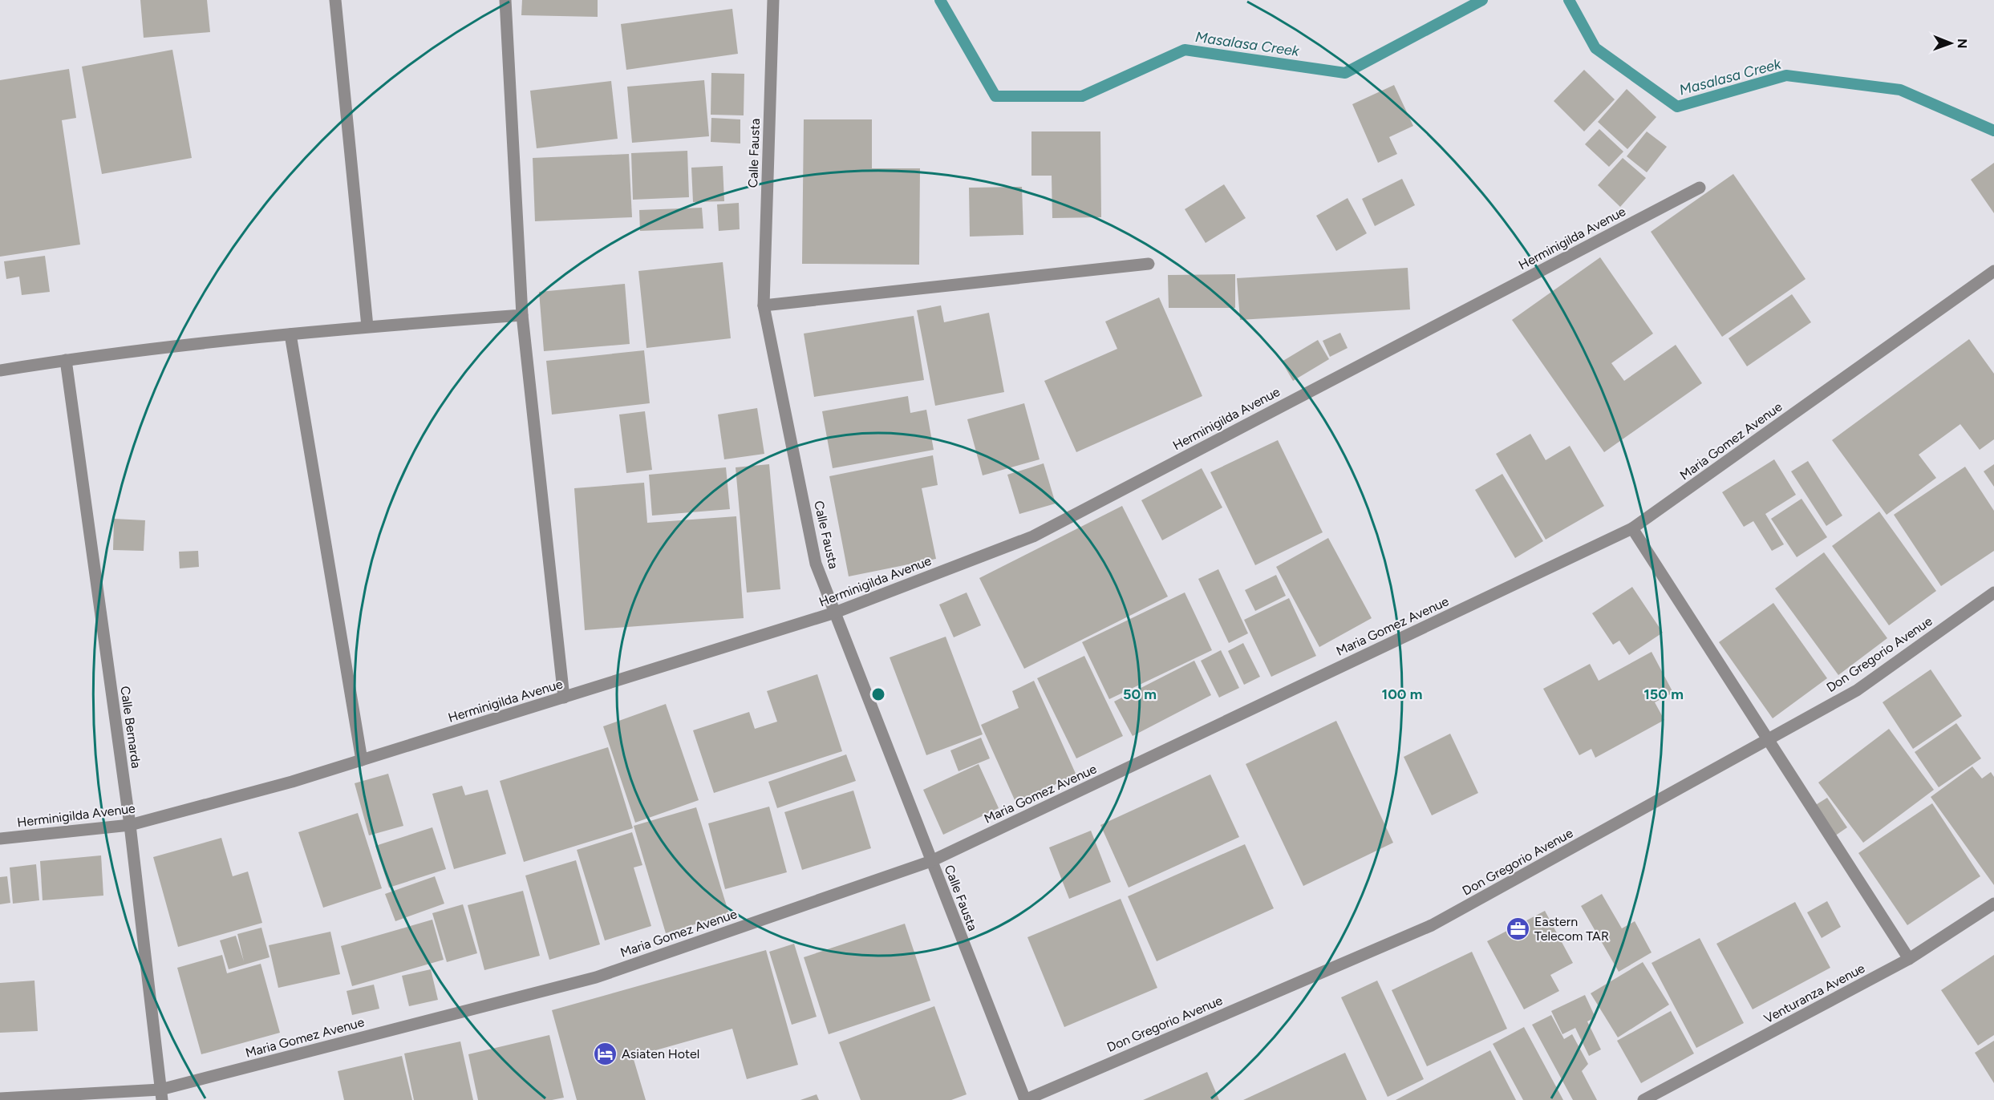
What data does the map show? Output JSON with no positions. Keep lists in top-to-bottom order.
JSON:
{
  "streets": {
    "street": [
      "Calle Fausta",
      "Herminigilda Avenue",
      "Maria Gomez Avenue",
      "Don Gregorio Avenue",
      "Calle Bernarda",
      "Venturanza Avenue"
    ]
  },
  "crossings": [
    ["Calle Fausta", "Herminigilda Avenue"],
    ["Calle Fausta", "Maria Gomez Avenue"],
    ["Calle Fausta", "Don Gregorio Avenue"],
    ["Herminigilda Avenue", "Calle Bernarda"],
    ["Maria Gomez Avenue", "Calle Bernarda"]
  ],
  "water": ["Masalasa Creek"],
  "places": {
    "office": ["Eastern Telecom TAR"],
    "hotel": ["Asiaten Hotel"]
  },
  "north": "right",
  "rings": ["50 m", "100 m", "150 m"]
}
